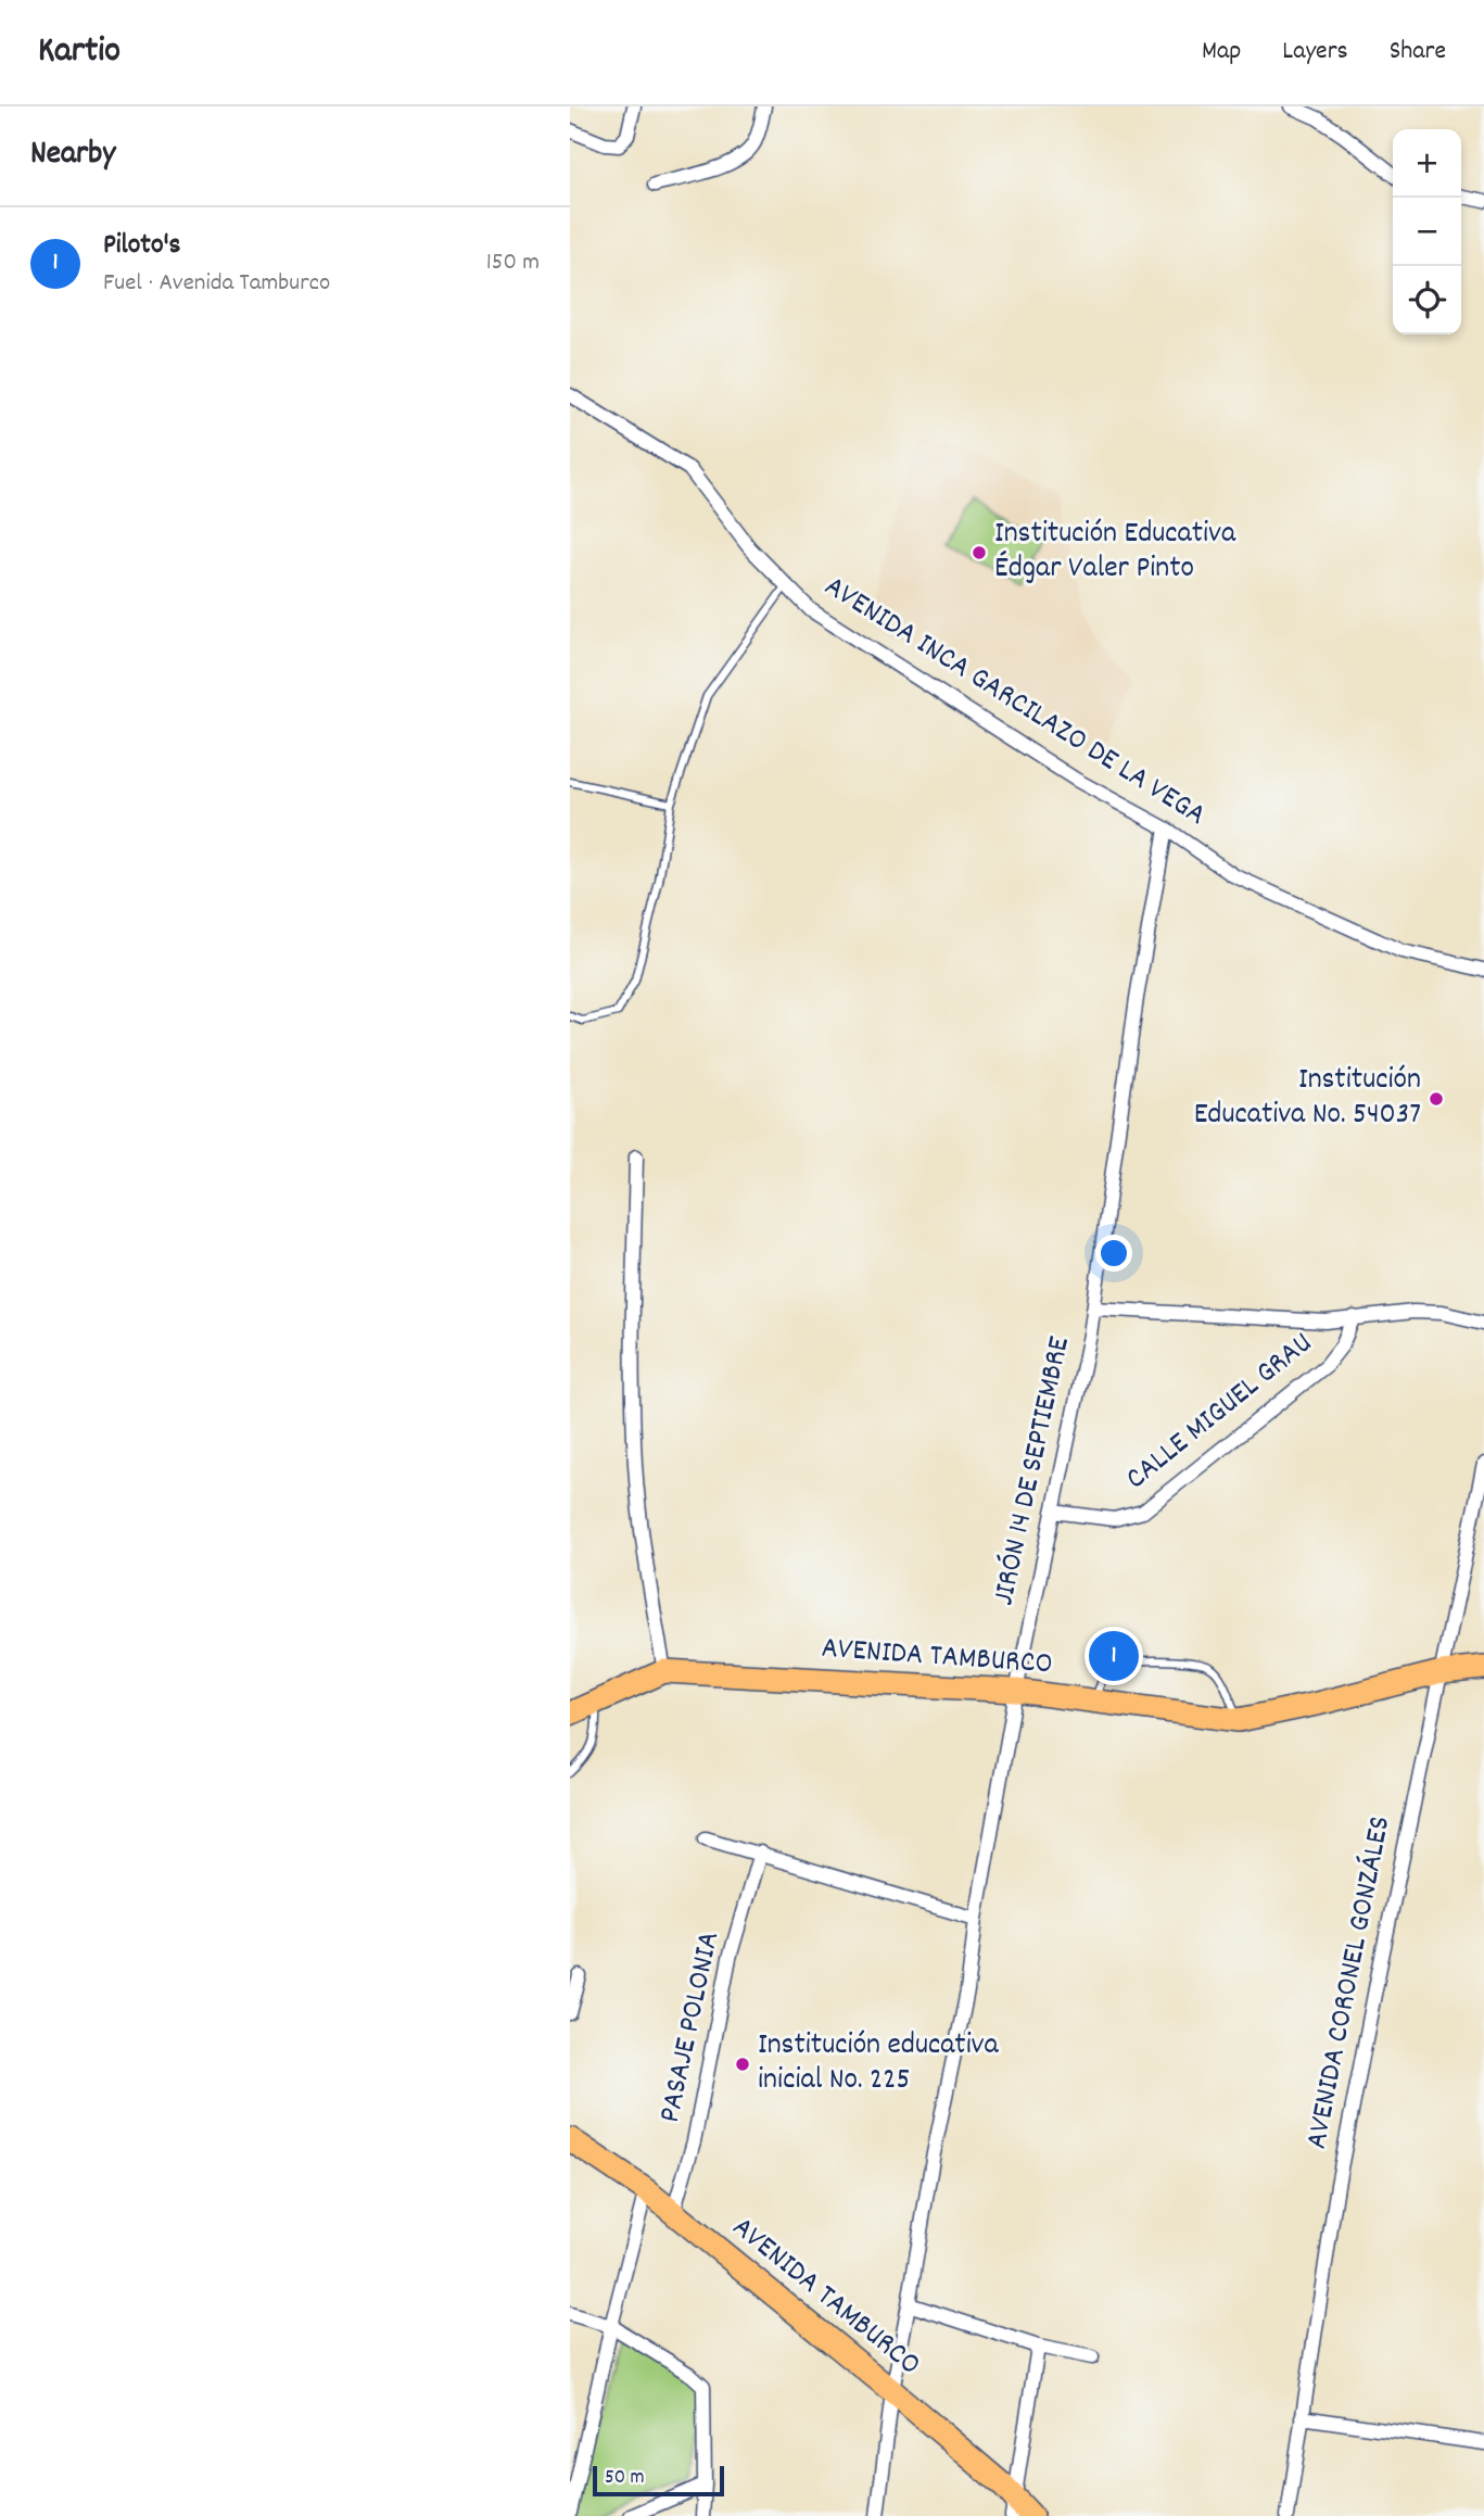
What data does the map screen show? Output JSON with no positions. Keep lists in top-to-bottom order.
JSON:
{
  "streets": {
    "highway": ["AVENIDA TAMBURCO"],
    "street": [
      "AVENIDA INCA GARCILAZO DE LA VEGA",
      "CALLE MIGUEL GRAU",
      "JIRÓN 14 DE SEPTIEMBRE",
      "AVENIDA CORONEL GONZÁLES",
      "PASAJE POLONIA"
    ]
  },
  "crossings": [
    ["AVENIDA INCA GARCILAZO DE LA VEGA", "JIRÓN 14 DE SEPTIEMBRE"],
    ["CALLE MIGUEL GRAU", "JIRÓN 14 DE SEPTIEMBRE"],
    ["JIRÓN 14 DE SEPTIEMBRE", "AVENIDA TAMBURCO"],
    ["AVENIDA TAMBURCO", "AVENIDA CORONEL GONZÁLES"],
    ["AVENIDA TAMBURCO", "PASAJE POLONIA"]
  ],
  "places": ["Institución Educativa Édgar Valer Pinto", "Institución Educativa No. 54037", "Institución educativa inicial No. 225"],
  "scale_bar": "50 m",
  "page": {
    "header": "Kartio",
    "nav": ["Map", "Layers", "Share"],
    "heading": "Nearby",
    "map_buttons": ["+", "−"],
    "list": [
      {
        "mark": "1",
        "name": "Piloto's",
        "note": "Fuel · Avenida Tamburco",
        "value": "150 m"
      }
    ],
    "pins": "1",
    "scale": "50 m"
  }
}
